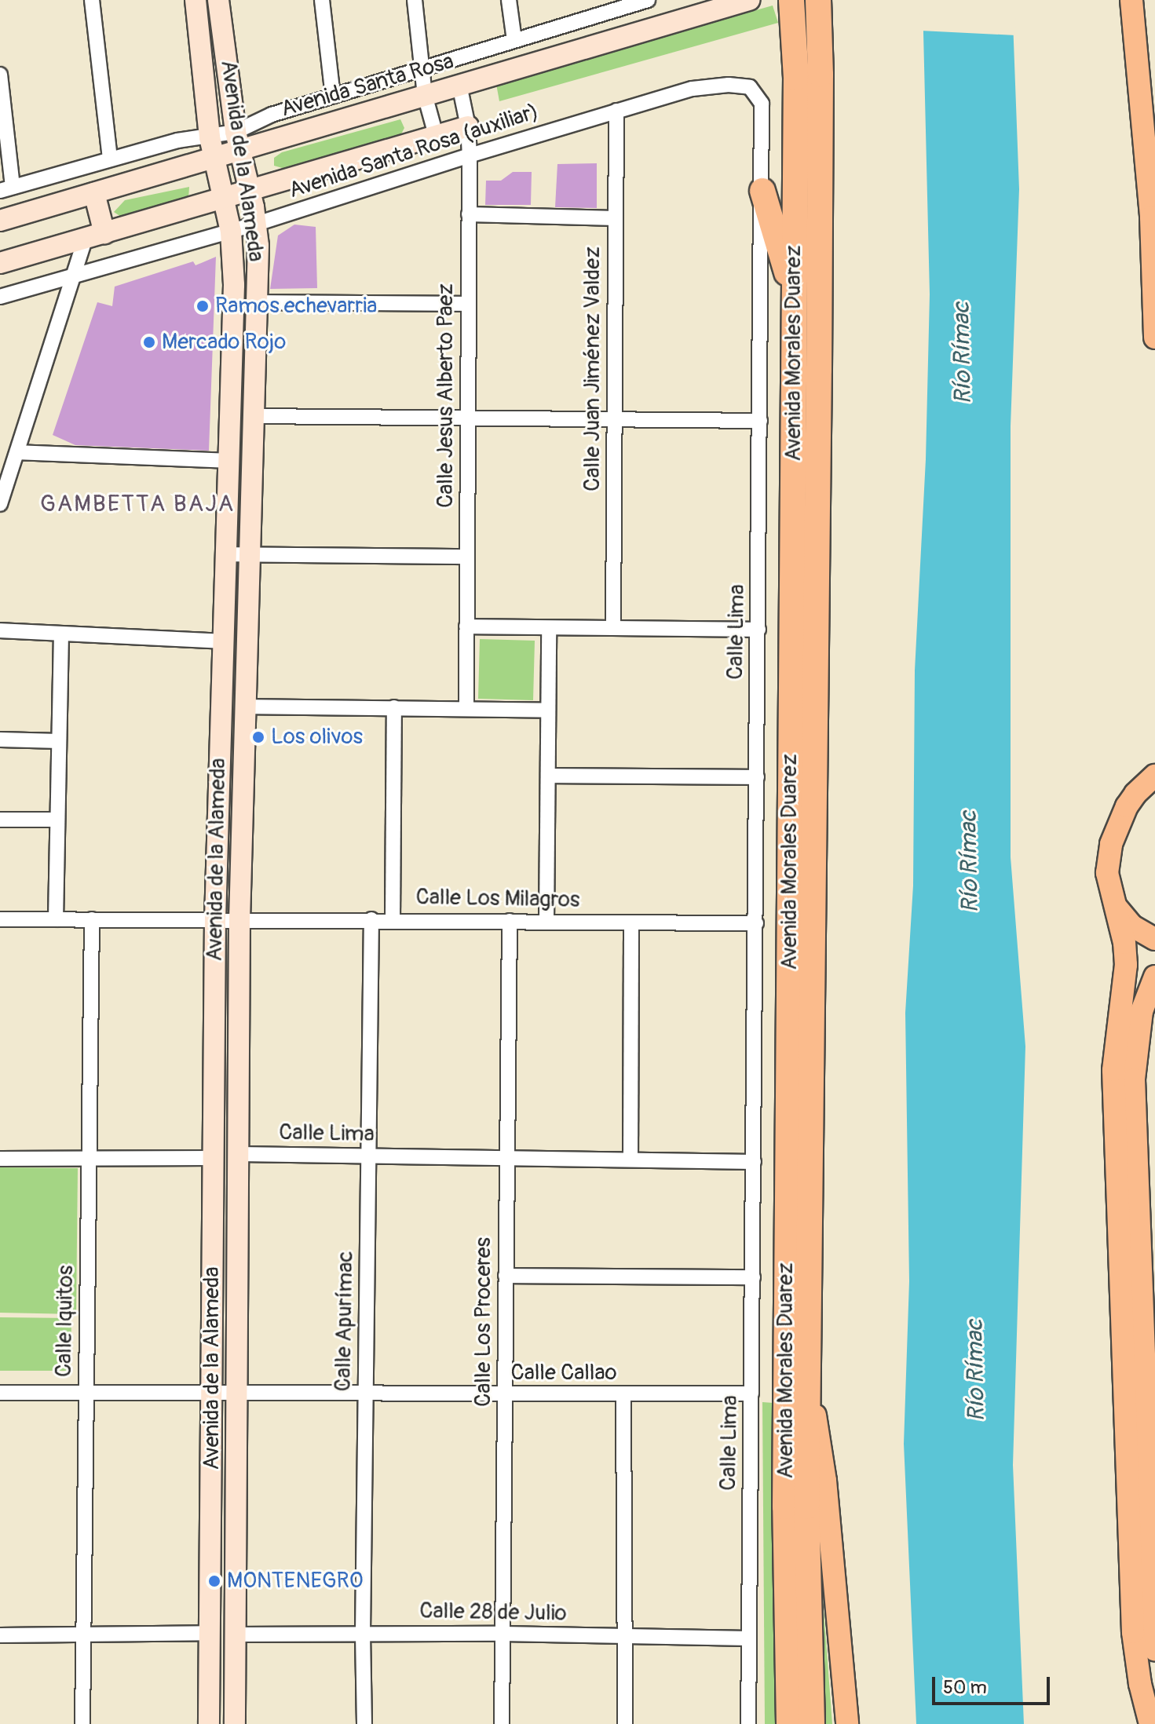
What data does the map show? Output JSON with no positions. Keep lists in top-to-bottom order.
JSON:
{
  "streets": {
    "highway": ["Avenida Morales Duarez"],
    "street": [
      "Avenida Santa Rosa",
      "Avenida Santa Rosa (auxiliar)",
      "Avenida de la Alameda",
      "Calle Juan Jiménez Valdez",
      "Calle Jesus Alberto Paez",
      "Calle Lima",
      "Calle Los Milagros",
      "Calle Iquitos",
      "Calle Apurímac",
      "Calle Los Proceres",
      "Calle Callao",
      "Calle 28 de Julio"
    ]
  },
  "crossings": [
    ["Avenida Santa Rosa", "Avenida de la Alameda"],
    ["Avenida Santa Rosa", "Calle Jesus Alberto Paez"],
    ["Avenida Santa Rosa (auxiliar)", "Avenida de la Alameda"],
    ["Avenida Santa Rosa (auxiliar)", "Calle Juan Jiménez Valdez"],
    ["Avenida Santa Rosa (auxiliar)", "Calle Jesus Alberto Paez"],
    ["Avenida Santa Rosa (auxiliar)", "Calle Lima"],
    ["Avenida de la Alameda", "Calle Lima"],
    ["Avenida de la Alameda", "Calle Los Milagros"],
    ["Avenida de la Alameda", "Calle Callao"],
    ["Avenida de la Alameda", "Calle 28 de Julio"],
    ["Calle Lima", "Calle Los Milagros"],
    ["Calle Lima", "Calle Apurímac"],
    ["Calle Lima", "Calle Los Proceres"],
    ["Calle Lima", "Calle Callao"],
    ["Calle Lima", "Calle 28 de Julio"],
    ["Calle Los Milagros", "Calle Iquitos"],
    ["Calle Los Milagros", "Calle Apurímac"],
    ["Calle Los Milagros", "Calle Los Proceres"],
    ["Calle Iquitos", "Calle Callao"],
    ["Calle Apurímac", "Calle Callao"],
    ["Calle Apurímac", "Calle 28 de Julio"],
    ["Calle Los Proceres", "Calle Callao"],
    ["Calle Los Proceres", "Calle 28 de Julio"]
  ],
  "districts": ["GAMBETTA BAJA"],
  "water": ["Río Rímac"],
  "places": [
    "Ramos echevarria",
    "Mercado Rojo",
    "Los olivos",
    "MONTENEGRO"
  ],
  "scale_bar": "50 m"
}
